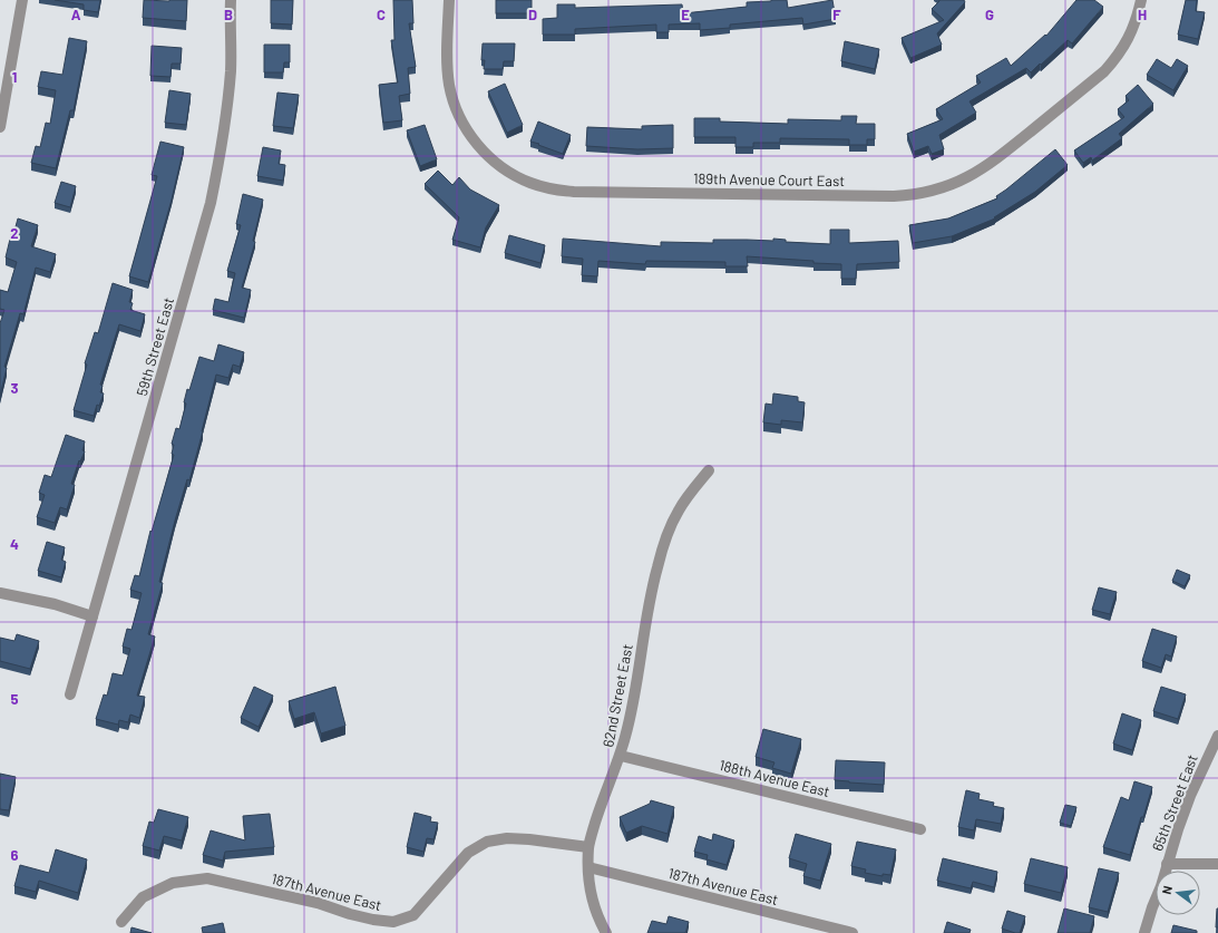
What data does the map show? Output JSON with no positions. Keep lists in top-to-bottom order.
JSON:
{
  "streets": {
    "street": [
      "189th Avenue Court East",
      "59th Street East",
      "62nd Street East",
      "188th Avenue East",
      "65th Street East",
      "187th Avenue East"
    ]
  },
  "crossings": [
    ["62nd Street East", "188th Avenue East"],
    ["62nd Street East", "187th Avenue East"]
  ],
  "north": "left",
  "grid": {
    "columns": [
      "A",
      "B",
      "C",
      "D",
      "E",
      "F",
      "G",
      "H"
    ],
    "rows": [
      "1",
      "2",
      "3",
      "4",
      "5",
      "6"
    ]
  }
}
